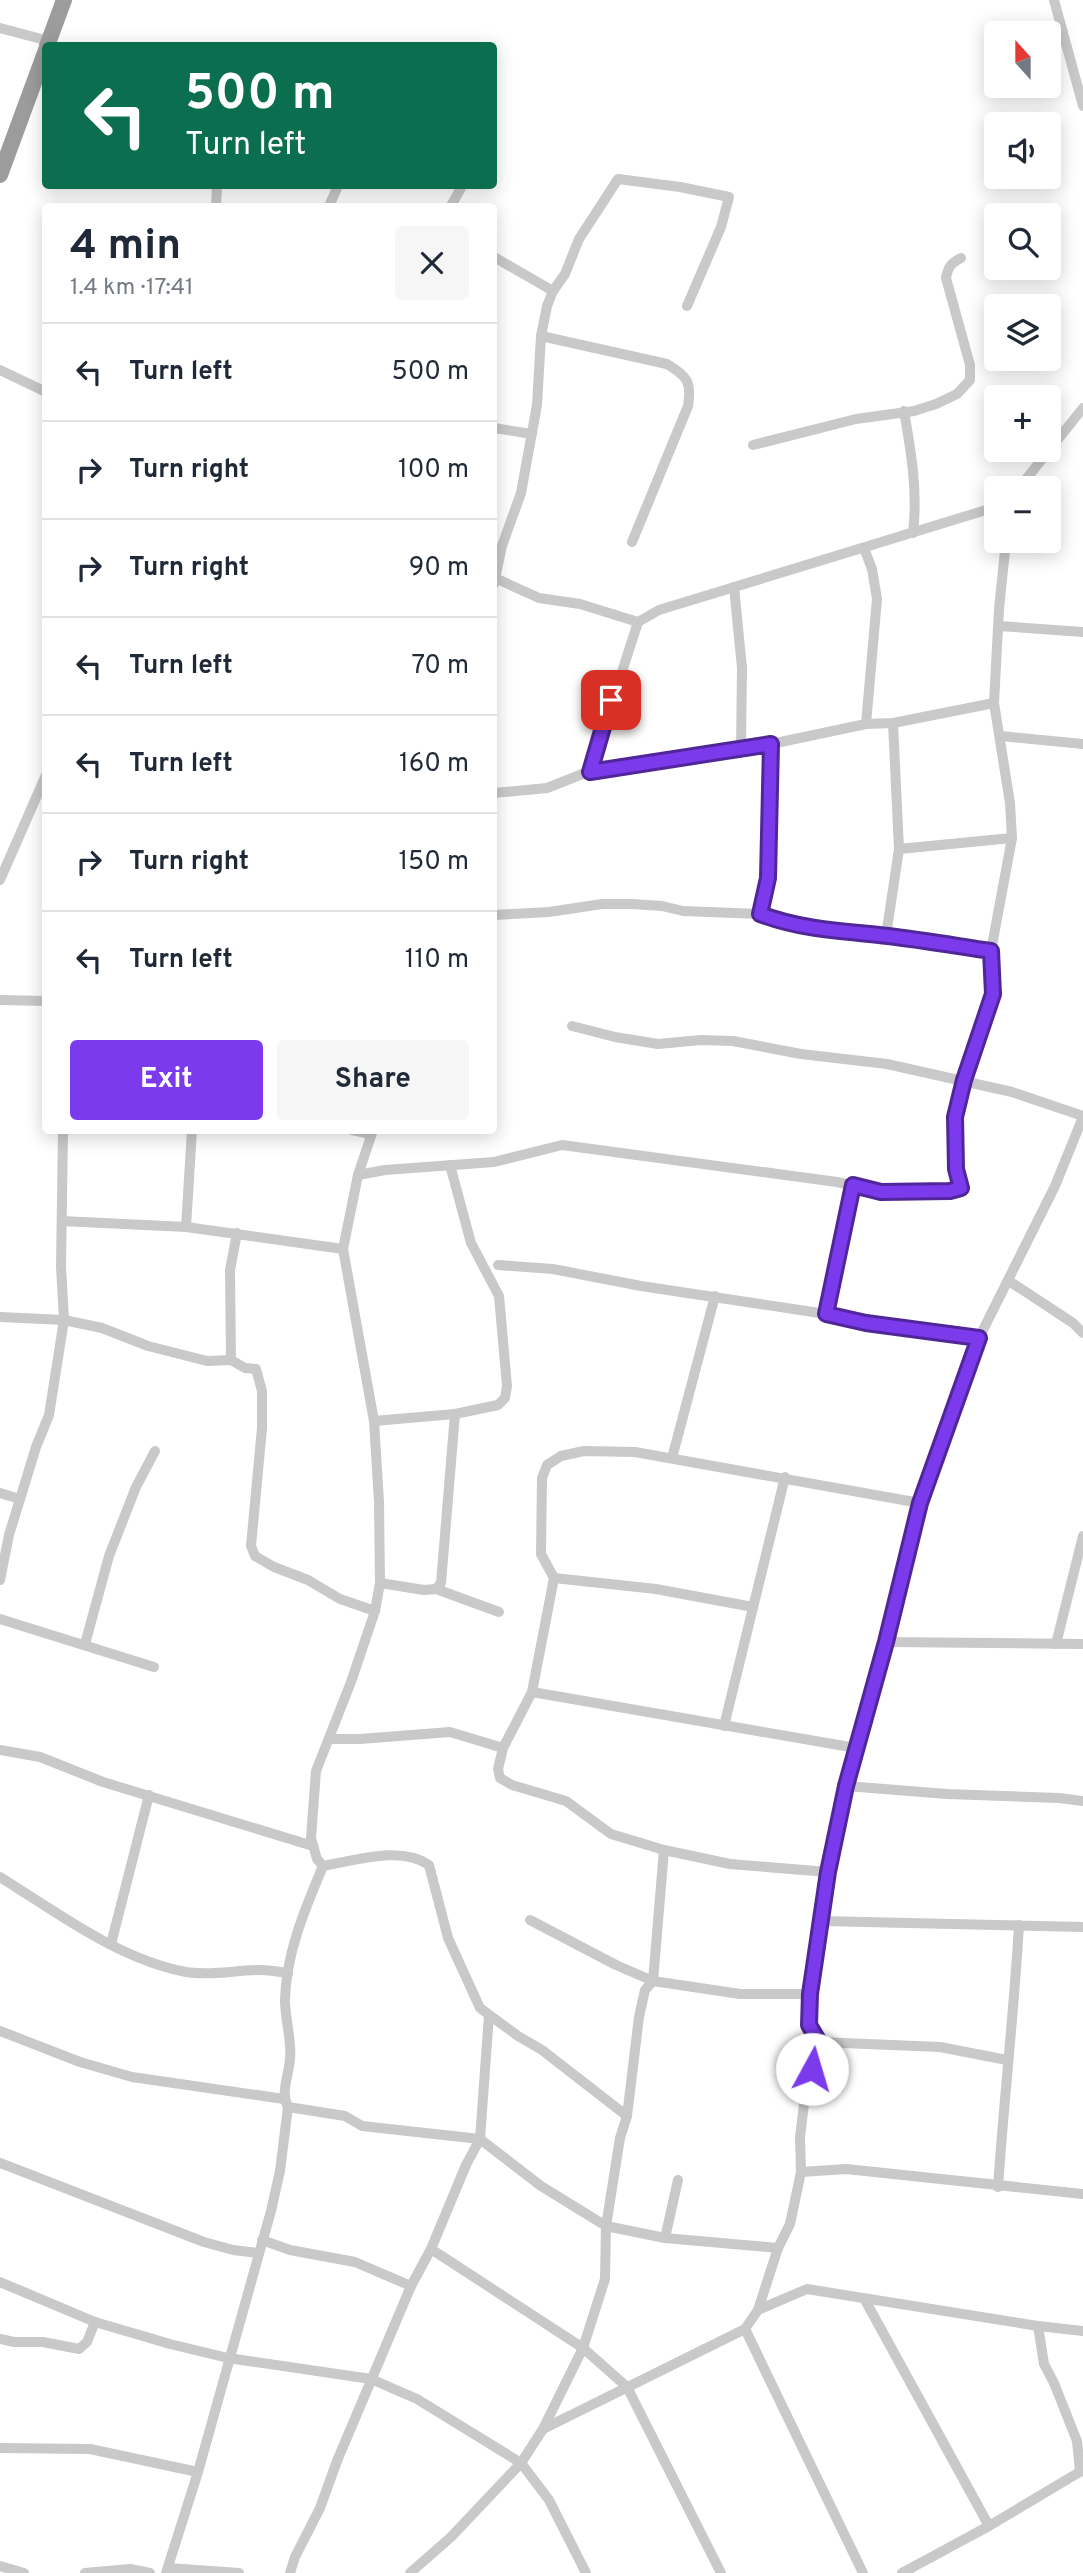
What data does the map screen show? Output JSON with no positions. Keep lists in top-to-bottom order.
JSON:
{
  "north": "top",
  "page": {
    "map_buttons": ["+", "−"],
    "turn": ["500 m", "Turn left"],
    "heading": ["4 min", "1.4 km · 17:41"],
    "list": [
      {
        "name": "Turn left",
        "value": "500 m"
      },
      {
        "name": "Turn right",
        "value": "100 m"
      },
      {
        "name": "Turn right",
        "value": "90 m"
      },
      {
        "name": "Turn left",
        "value": "70 m"
      },
      {
        "name": "Turn left",
        "value": "160 m"
      },
      {
        "name": "Turn right",
        "value": "150 m"
      },
      {
        "name": "Turn left",
        "value": "110 m"
      }
    ],
    "buttons": ["Exit", "Share"]
  }
}
